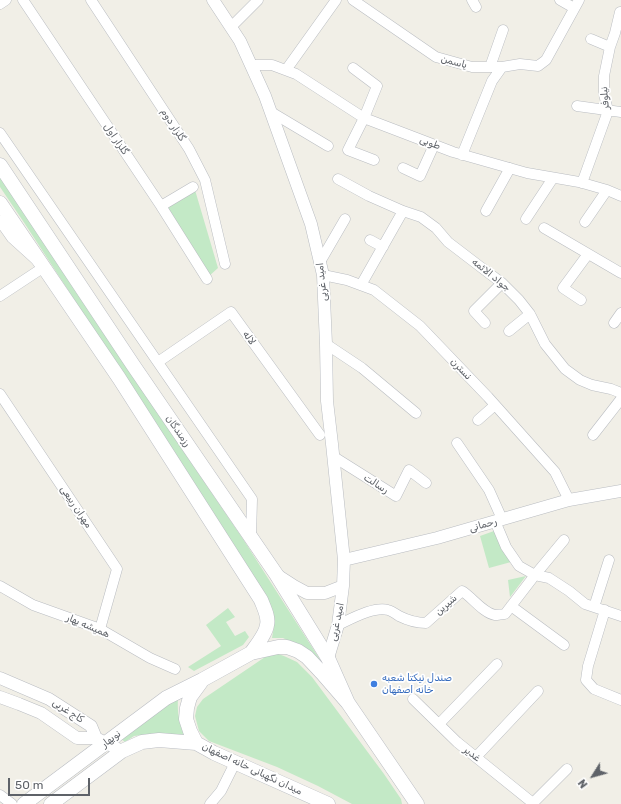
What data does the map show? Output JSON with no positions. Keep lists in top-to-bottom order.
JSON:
{
  "streets": {
    "main road": ["رزمندگان", "نوبهار", "میدان نگهبانی خانه اصفهان"],
    "street": [
      "یاسمن",
      "نیلوفر",
      "گلزار دوم",
      "گلزار اول",
      "طوبی",
      "جواد الائمه",
      "امید غربی",
      "لاله",
      "نسترن",
      "رسالت",
      "مهران ربیعی",
      "رحمانی",
      "شیرین",
      "همیشه بهار",
      "کاج غربی",
      "غدیر"
    ]
  },
  "crossings": [
    ["نیلوفر", "طوبی"],
    ["طوبی", "امید غربی"],
    ["امید غربی", "نسترن"],
    ["امید غربی", "رزمندگان"],
    ["امید غربی", "رسالت"],
    ["امید غربی", "رحمانی"],
    ["امید غربی", "شیرین"],
    ["نسترن", "رحمانی"],
    ["رزمندگان", "میدان نگهبانی خانه اصفهان"],
    ["مهران ربیعی", "همیشه بهار"],
    ["کاج غربی", "نوبهار"],
    ["نوبهار", "میدان نگهبانی خانه اصفهان"]
  ],
  "places": ["صندل نیکتا شعبه خانه اصفهان"],
  "scale_bar": "50 m",
  "north": "bottom left"
}
